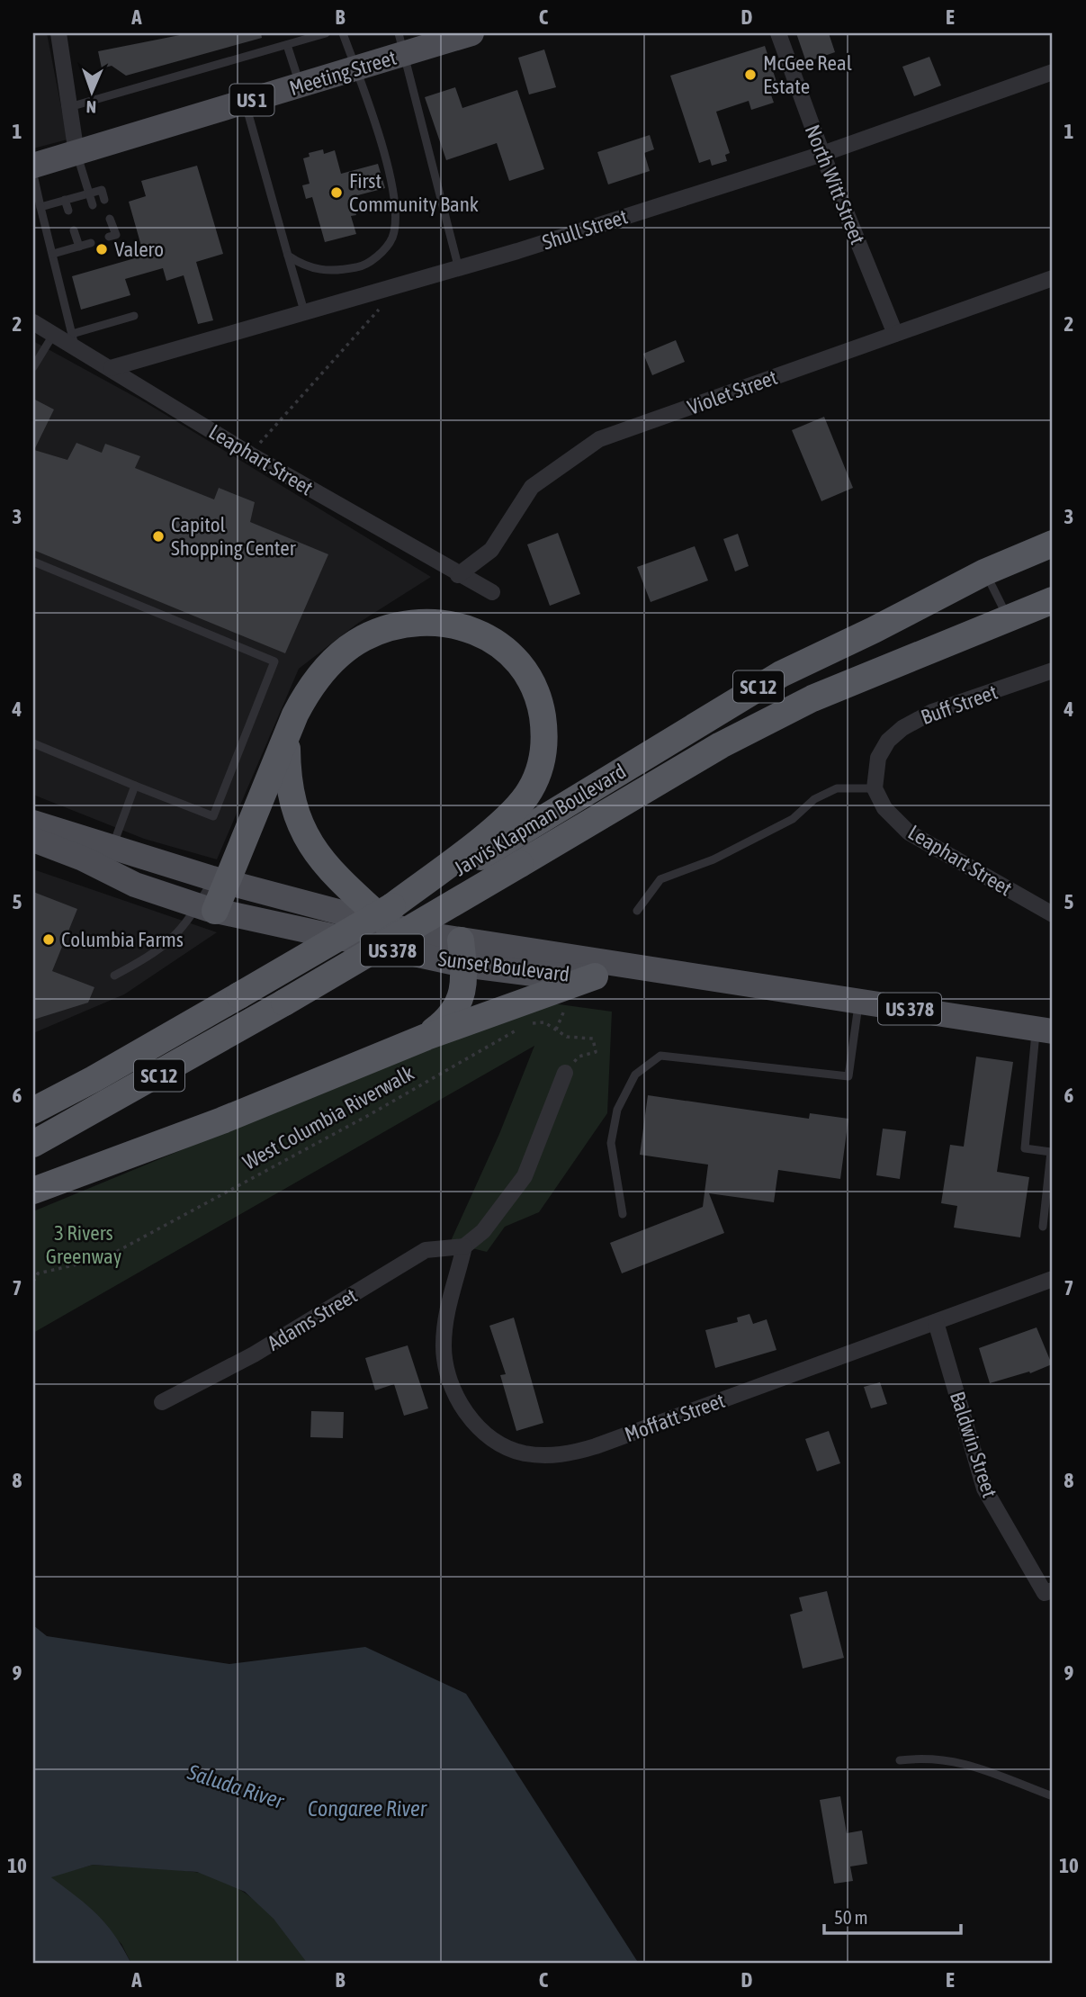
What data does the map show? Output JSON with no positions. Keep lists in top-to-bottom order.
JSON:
{
  "streets": {
    "highway": ["SC 12", "Jarvis Klapman Boulevard"],
    "main road": [
      "Meeting Street",
      "US 1",
      "US 378",
      "Sunset Boulevard"
    ],
    "street": [
      "North Witt Street",
      "Shull Street",
      "Violet Street",
      "Leaphart Street",
      "Buff Street",
      "Adams Street",
      "Moffatt Street",
      "Baldwin Street"
    ],
    "path": ["West Columbia Riverwalk"]
  },
  "crossings": [
    ["North Witt Street", "Shull Street"],
    ["North Witt Street", "Violet Street"],
    ["Shull Street", "Leaphart Street"],
    ["Violet Street", "Leaphart Street"],
    ["Leaphart Street", "Buff Street"],
    ["SC 12", "Sunset Boulevard"],
    ["Adams Street", "Moffatt Street"],
    ["Moffatt Street", "Baldwin Street"]
  ],
  "water": ["Saluda River", "Congaree River"],
  "parks": ["3 Rivers Greenway"],
  "places": [
    "McGee Real Estate",
    "First Community Bank",
    "Valero",
    "Capitol Shopping Center",
    "Columbia Farms"
  ],
  "scale_bar": "50 m",
  "north": "bottom",
  "grid": {
    "columns": [
      "A",
      "B",
      "C",
      "D",
      "E"
    ],
    "rows": [
      "1",
      "2",
      "3",
      "4",
      "5",
      "6",
      "7",
      "8",
      "9",
      "10"
    ]
  }
}
